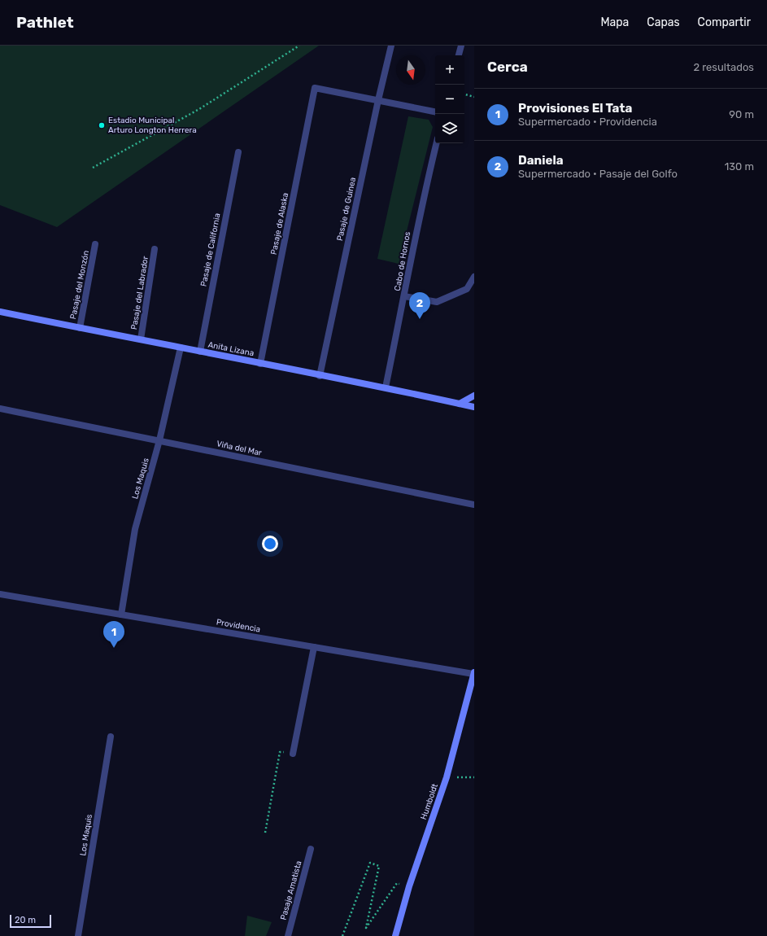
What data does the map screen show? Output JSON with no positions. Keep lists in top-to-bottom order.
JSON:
{
  "streets": {
    "main road": ["Anita Lizana", "Humboldt"],
    "street": [
      "Pasaje de Guinea",
      "Pasaje de Alaska",
      "Pasaje de California",
      "Cabo de Hornos",
      "Pasaje del Monzón",
      "Pasaje del Labrador",
      "Viña del Mar",
      "Los Maquis",
      "Providencia",
      "Pasaje Amatista"
    ]
  },
  "crossings": [
    ["Pasaje de Guinea", "Pasaje de Alaska"],
    ["Pasaje de Guinea", "Anita Lizana"],
    ["Pasaje de Alaska", "Anita Lizana"],
    ["Pasaje de California", "Anita Lizana"],
    ["Cabo de Hornos", "Anita Lizana"],
    ["Pasaje del Monzón", "Anita Lizana"],
    ["Pasaje del Labrador", "Anita Lizana"],
    ["Anita Lizana", "Los Maquis"],
    ["Viña del Mar", "Los Maquis"],
    ["Los Maquis", "Providencia"],
    ["Providencia", "Humboldt"]
  ],
  "places": ["Estadio Municipal Arturo Longton Herrera"],
  "scale_bar": "20 m",
  "north": "bottom",
  "page": {
    "header": "Pathlet",
    "nav": ["Mapa", "Capas", "Compartir"],
    "heading": ["Cerca", "2 resultados"],
    "map_buttons": ["+", "−"],
    "list": [
      {
        "mark": "1",
        "name": "Provisiones El Tata",
        "note": "Supermercado · Providencia",
        "value": "90 m"
      },
      {
        "mark": "2",
        "name": "Daniela",
        "note": "Supermercado · Pasaje del Golfo",
        "value": "130 m"
      }
    ],
    "pins": ["2", "1"],
    "scale": "20 m"
  }
}
